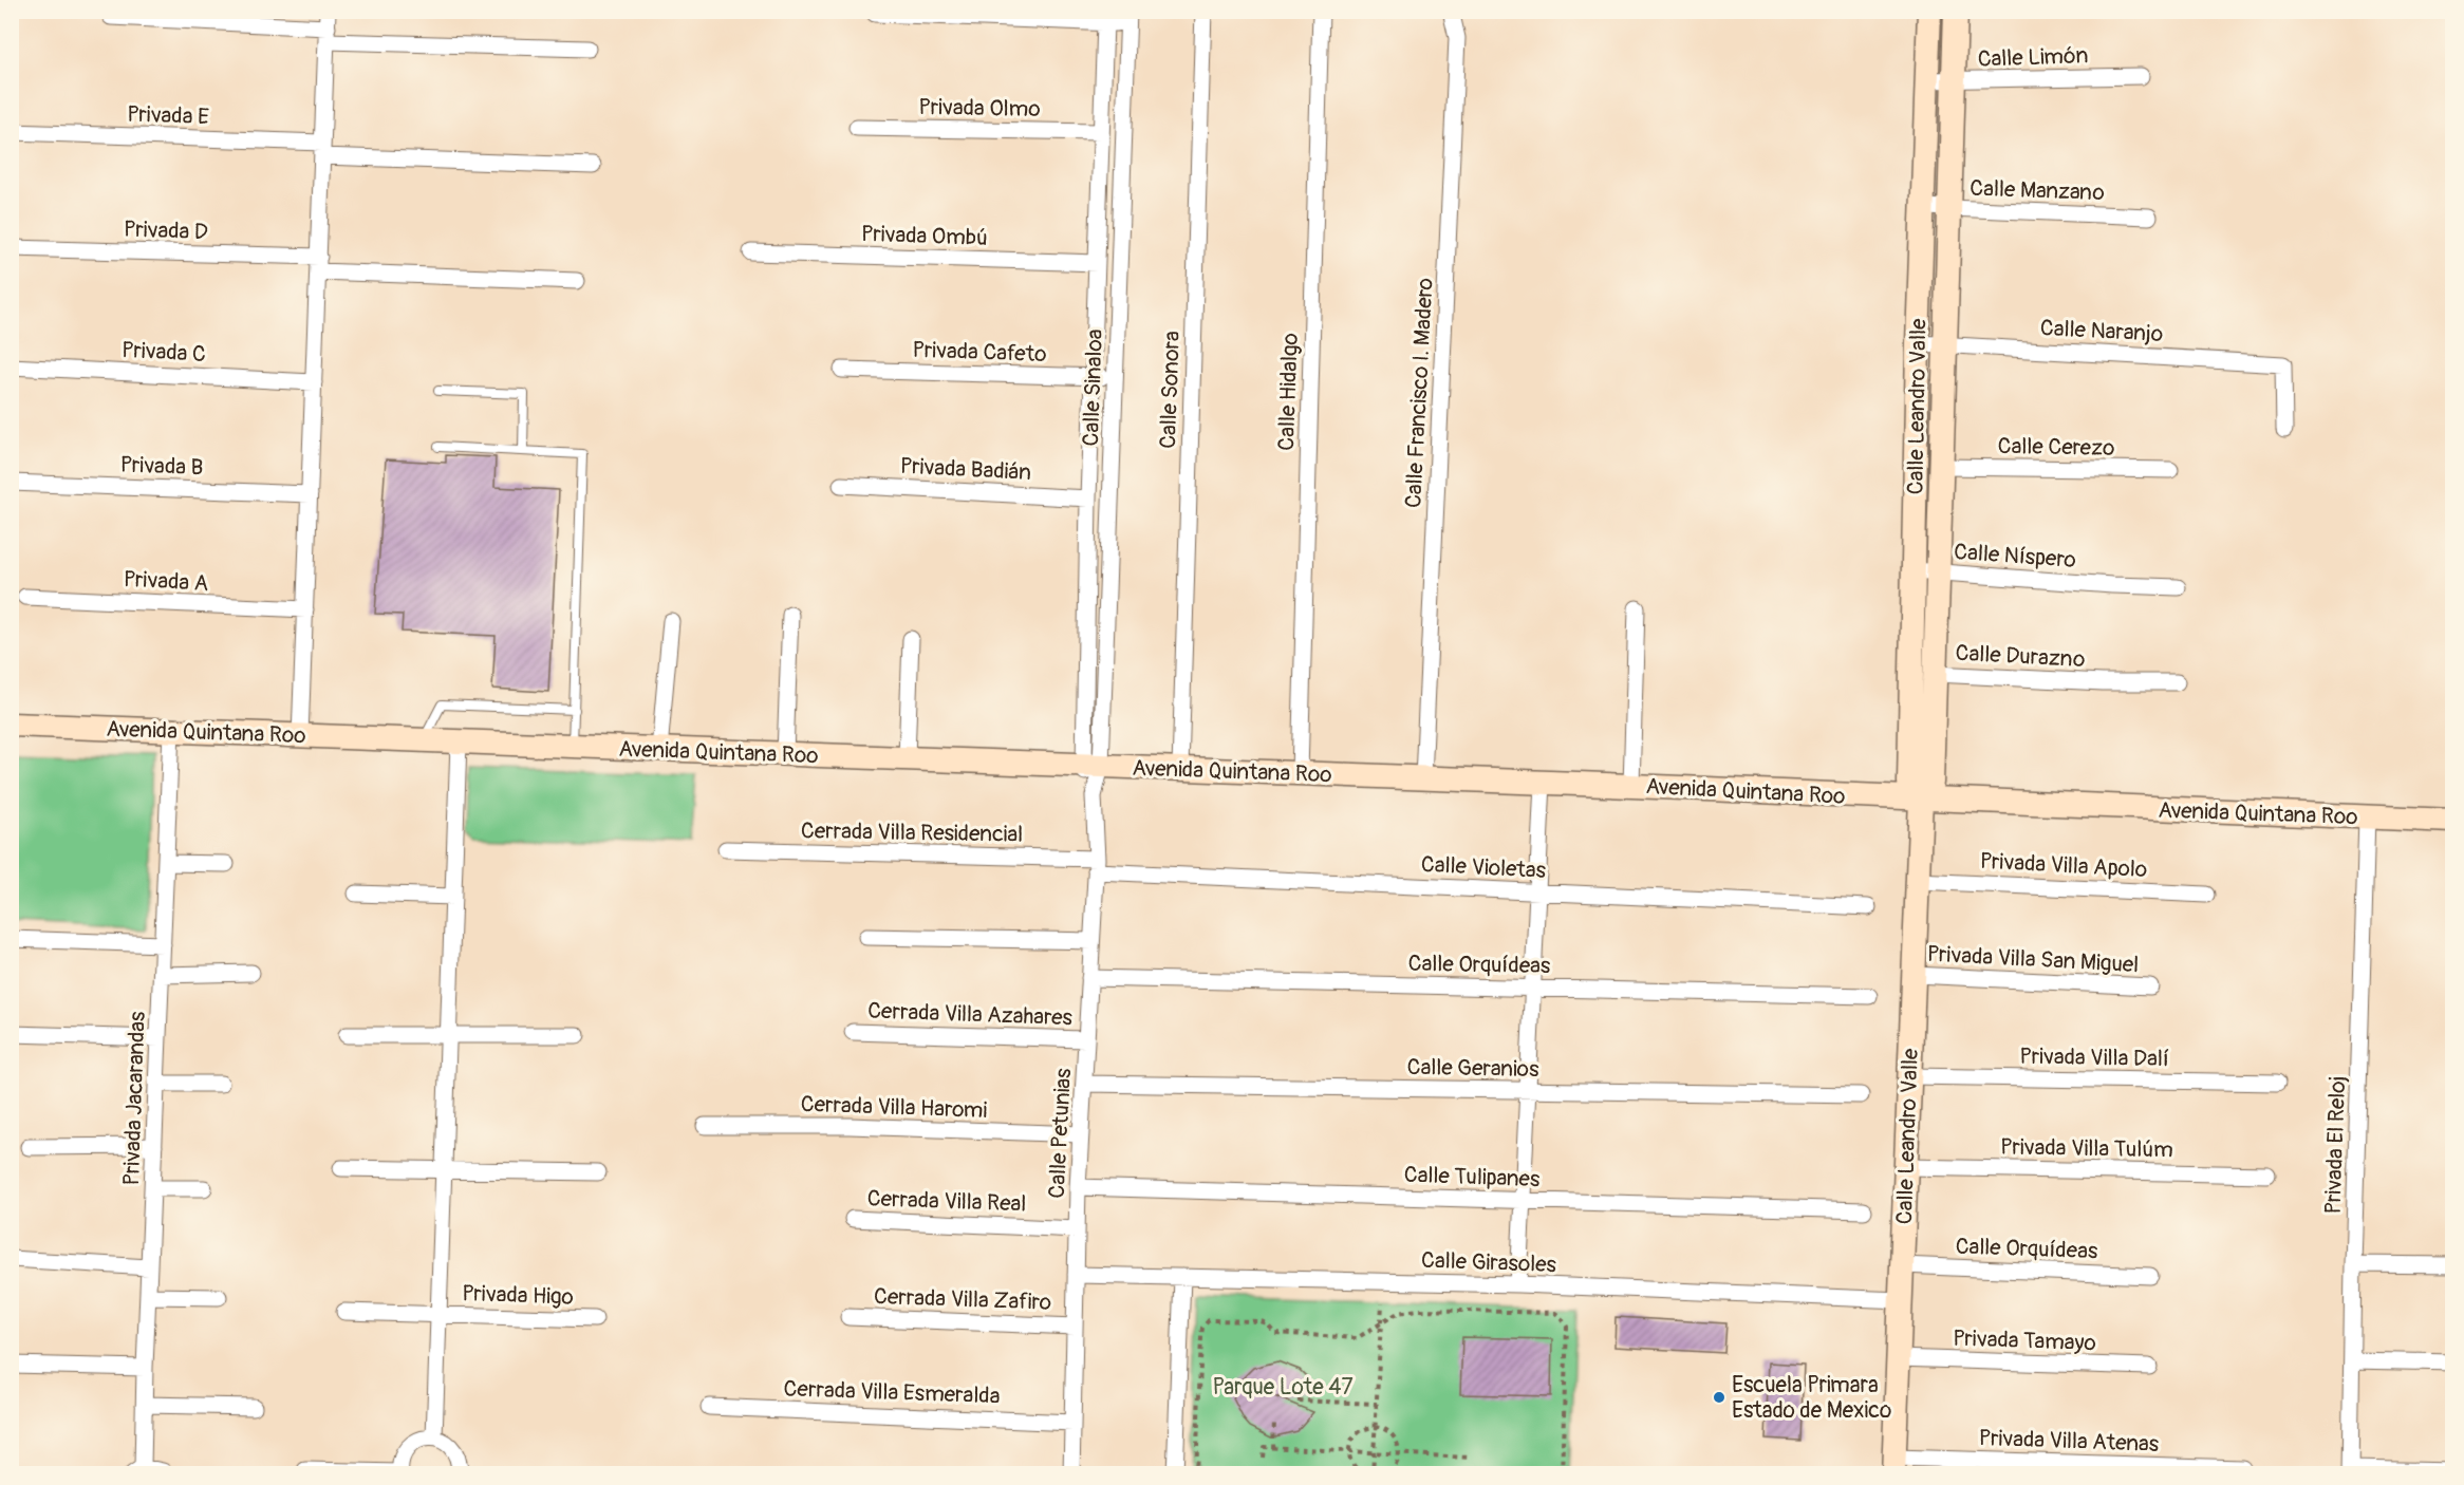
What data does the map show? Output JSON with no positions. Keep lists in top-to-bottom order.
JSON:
{
  "streets": {
    "main road": ["Calle Leandro Valle", "Avenida Quintana Roo"],
    "street": [
      "Calle Limón",
      "Privada Olmo",
      "Privada E",
      "Calle Manzano",
      "Privada D",
      "Privada Ombú",
      "Calle Naranjo",
      "Privada C",
      "Privada Cafeto",
      "Calle Sinaloa",
      "Calle Sonora",
      "Calle Hidalgo",
      "Calle Francisco I. Madero",
      "Calle Cerezo",
      "Privada B",
      "Privada Badián",
      "Calle Níspero",
      "Privada A",
      "Calle Durazno",
      "Cerrada Villa Residencial",
      "Privada Villa Apolo",
      "Calle Violetas",
      "Privada Villa San Miguel",
      "Calle Orquídeas",
      "Cerrada Villa Azahares",
      "Privada Villa Dalí",
      "Calle Geranios",
      "Privada Jacarandas",
      "Cerrada Villa Haromi",
      "Calle Petunias",
      "Privada El Reloj",
      "Privada Villa Tulúm",
      "Calle Tulipanes",
      "Cerrada Villa Real",
      "Calle Girasoles",
      "Privada Higo",
      "Cerrada Villa Zafiro",
      "Privada Tamayo",
      "Cerrada Villa Esmeralda",
      "Privada Villa Atenas"
    ]
  },
  "crossings": [
    ["Calle Limón", "Calle Leandro Valle"],
    ["Privada Olmo", "Calle Sinaloa"],
    ["Calle Manzano", "Calle Leandro Valle"],
    ["Privada Ombú", "Calle Sinaloa"],
    ["Calle Naranjo", "Calle Leandro Valle"],
    ["Privada Cafeto", "Calle Sinaloa"],
    ["Calle Sinaloa", "Privada Badián"],
    ["Calle Sinaloa", "Avenida Quintana Roo"],
    ["Calle Sinaloa", "Calle Petunias"],
    ["Calle Sonora", "Avenida Quintana Roo"],
    ["Calle Hidalgo", "Avenida Quintana Roo"],
    ["Calle Francisco I. Madero", "Avenida Quintana Roo"],
    ["Calle Leandro Valle", "Calle Cerezo"],
    ["Calle Leandro Valle", "Calle Níspero"],
    ["Calle Leandro Valle", "Calle Durazno"],
    ["Calle Leandro Valle", "Avenida Quintana Roo"],
    ["Calle Leandro Valle", "Privada Villa Apolo"],
    ["Calle Leandro Valle", "Privada Villa San Miguel"],
    ["Calle Leandro Valle", "Calle Orquídeas"],
    ["Calle Leandro Valle", "Privada Villa Dalí"],
    ["Calle Leandro Valle", "Privada Villa Tulúm"],
    ["Calle Leandro Valle", "Calle Girasoles"],
    ["Calle Leandro Valle", "Privada Tamayo"],
    ["Calle Leandro Valle", "Privada Villa Atenas"],
    ["Avenida Quintana Roo", "Privada Jacarandas"],
    ["Avenida Quintana Roo", "Calle Petunias"],
    ["Avenida Quintana Roo", "Privada El Reloj"],
    ["Cerrada Villa Residencial", "Calle Violetas"],
    ["Cerrada Villa Residencial", "Calle Petunias"],
    ["Calle Violetas", "Calle Petunias"],
    ["Calle Orquídeas", "Calle Petunias"],
    ["Cerrada Villa Azahares", "Calle Petunias"],
    ["Calle Geranios", "Calle Petunias"],
    ["Cerrada Villa Haromi", "Calle Petunias"],
    ["Calle Petunias", "Calle Tulipanes"],
    ["Calle Petunias", "Cerrada Villa Real"],
    ["Calle Petunias", "Calle Girasoles"],
    ["Calle Petunias", "Cerrada Villa Zafiro"],
    ["Calle Petunias", "Cerrada Villa Esmeralda"]
  ],
  "parks": ["Parque Lote 47"],
  "places": ["Escuela Primara Estado de Mexico"]
}
